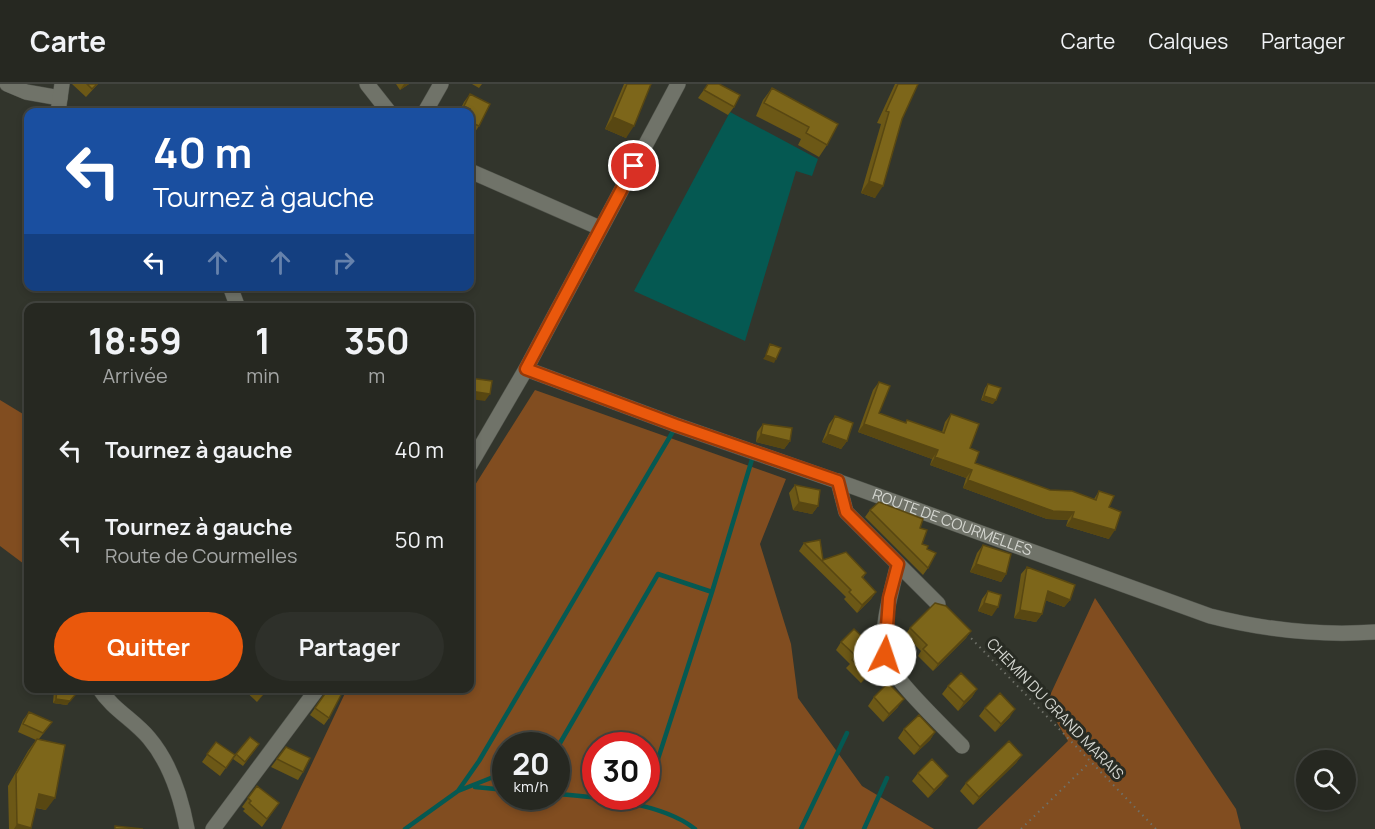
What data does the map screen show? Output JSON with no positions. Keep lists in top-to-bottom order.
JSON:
{
  "streets": {
    "street": ["ROUTE DE COURMELLES"],
    "path": ["CHEMIN DU GRAND MARAIS"]
  },
  "page": {
    "header": "Carte",
    "nav": ["Carte", "Calques", "Partager"],
    "turn": ["40 m", "Tournez à gauche"],
    "eta": [
      "18:59",
      "Arrivée",
      "1",
      "min",
      "350",
      "m"
    ],
    "list": [
      {
        "name": "Tournez à gauche",
        "value": "40 m"
      },
      {
        "name": "Tournez à gauche",
        "note": "Route de Courmelles",
        "value": "50 m"
      }
    ],
    "buttons": ["Quitter", "Partager"],
    "speed": "20 km/h",
    "limit": "30"
  }
}
